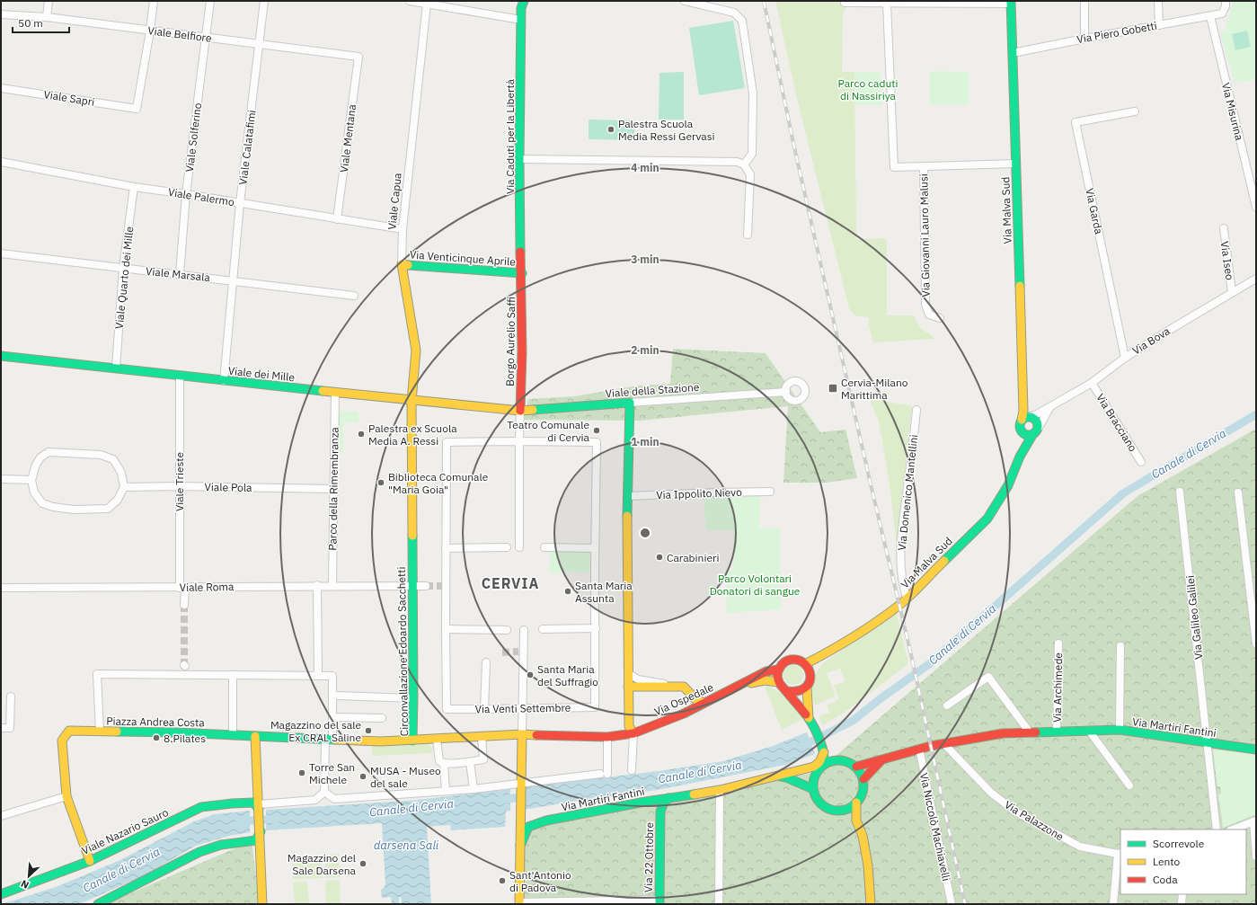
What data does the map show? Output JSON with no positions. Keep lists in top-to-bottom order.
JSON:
{
  "streets": {
    "street": [
      "Via Piero Gobetti",
      "Viale Belfiore",
      "Viale Sapri",
      "Via Misurina",
      "Via Caduti per la Libertà",
      "Viale Solferino",
      "Viale Mentana",
      "Viale Calatafimi",
      "Viale Palermo",
      "Viale Capua",
      "Via Malva Sud",
      "Via Garda",
      "Via Giovanni Lauro Malusi",
      "Via Venticinque Aprile",
      "Via Iseo",
      "Viale Marsala",
      "Viale Quarto dei Mille",
      "Via Bova",
      "Borgo Aurelio Saffi",
      "Viale dei Mille",
      "Viale della Stazione",
      "Via Bracciano",
      "Viale Trieste",
      "Viale Pola",
      "Parco della Rimembranza",
      "Via Domenico Mantellini",
      "Via Ippolito Nievo",
      "Viale Roma",
      "Via Galileo Galilei",
      "Circonvallazione Edoardo Sacchetti",
      "Via Archimede",
      "Via Ospedale",
      "Via Venti Settembre",
      "Piazza Andrea Costa",
      "Via Martiri Fantini",
      "Via Palazzone",
      "Via Niccolò Machiavelli",
      "Viale Nazario Sauro",
      "Via 22 Ottobre"
    ]
  },
  "crossings": [
    ["Via Piero Gobetti", "Via Misurina"],
    ["Via Piero Gobetti", "Via Malva Sud"],
    ["Viale Belfiore", "Viale Sapri"],
    ["Viale Belfiore", "Viale Solferino"],
    ["Viale Belfiore", "Viale Mentana"],
    ["Viale Belfiore", "Viale Calatafimi"],
    ["Via Caduti per la Libertà", "Via Venticinque Aprile"],
    ["Via Caduti per la Libertà", "Borgo Aurelio Saffi"],
    ["Viale Solferino", "Viale Palermo"],
    ["Viale Solferino", "Viale Marsala"],
    ["Viale Mentana", "Viale Palermo"],
    ["Viale Calatafimi", "Viale Palermo"],
    ["Viale Calatafimi", "Viale Marsala"],
    ["Viale Calatafimi", "Viale dei Mille"],
    ["Viale Palermo", "Viale Capua"],
    ["Viale Palermo", "Viale Quarto dei Mille"],
    ["Viale Capua", "Via Venticinque Aprile"],
    ["Viale Capua", "Viale dei Mille"],
    ["Viale Capua", "Circonvallazione Edoardo Sacchetti"],
    ["Via Malva Sud", "Via Bova"],
    ["Via Malva Sud", "Via Domenico Mantellini"],
    ["Via Garda", "Via Bova"],
    ["Via Venticinque Aprile", "Borgo Aurelio Saffi"],
    ["Via Iseo", "Via Bova"],
    ["Viale Marsala", "Viale Quarto dei Mille"],
    ["Viale Quarto dei Mille", "Viale dei Mille"],
    ["Via Bova", "Via Bracciano"],
    ["Borgo Aurelio Saffi", "Viale dei Mille"],
    ["Borgo Aurelio Saffi", "Viale della Stazione"],
    ["Viale dei Mille", "Viale della Stazione"],
    ["Viale dei Mille", "Viale Trieste"],
    ["Viale dei Mille", "Parco della Rimembranza"],
    ["Viale dei Mille", "Circonvallazione Edoardo Sacchetti"],
    ["Viale Trieste", "Viale Pola"],
    ["Viale Trieste", "Viale Roma"],
    ["Viale Pola", "Parco della Rimembranza"],
    ["Parco della Rimembranza", "Viale Roma"],
    ["Viale Roma", "Circonvallazione Edoardo Sacchetti"],
    ["Via Galileo Galilei", "Via Martiri Fantini"],
    ["Circonvallazione Edoardo Sacchetti", "Via Ospedale"],
    ["Circonvallazione Edoardo Sacchetti", "Piazza Andrea Costa"],
    ["Via Archimede", "Via Martiri Fantini"],
    ["Via Martiri Fantini", "Via Palazzone"],
    ["Via Martiri Fantini", "Via Niccolò Machiavelli"],
    ["Via Martiri Fantini", "Via 22 Ottobre"]
  ],
  "districts": ["CERVIA"],
  "water": ["Canale di Cervia", "darsena Sali"],
  "parks": ["Parco caduti di Nassiriya", "Parco Volontari Donatori di sangue"],
  "places": {
    "other": [
      "Palestra Scuola Media Ressi Gervasi",
      "Teatro Comunale di Cervia",
      "Palestra ex Scuola Media A. Ressi",
      "Biblioteca Comunale \"Maria Goia\"",
      "Carabinieri",
      "Santa Maria Assunta",
      "Santa Maria del Suffragio",
      "Magazzino del sale Ex CRAL Saline",
      "8.Pilates",
      "Torre San Michele",
      "MUSA - Museo del sale",
      "Magazzino del Sale Darsena",
      "Sant'Antonio di Padova"
    ],
    "transit": ["Cervia-Milano Marittima"]
  },
  "legend": ["Scorrevole", "Lento", "Coda"],
  "scale_bar": "50 m",
  "north": "bottom left",
  "rings": [
    "4 min",
    "3 min",
    "2 min",
    "1 min"
  ]
}
